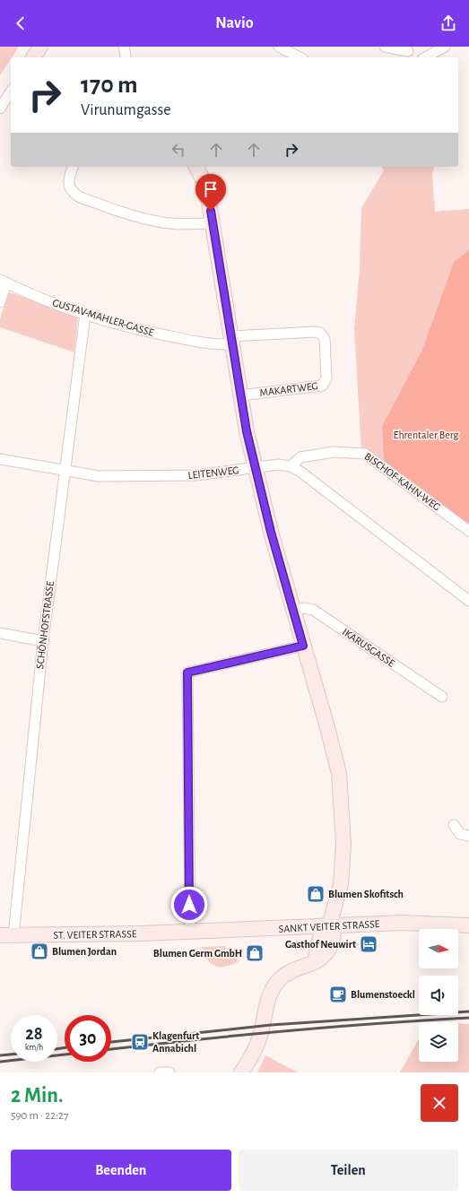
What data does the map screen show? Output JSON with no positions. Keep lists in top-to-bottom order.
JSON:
{
  "streets": {
    "street": [
      "GUSTAV-MAHLER-GASSE",
      "MAKARTWEG",
      "LEITENWEG",
      "BISCHOF-KAHN-WEG",
      "SCHÖNHOFSTRASSE",
      "IKARUSGASSE",
      "SANKT VEITER STRASSE",
      "ST. VEITER STRASSE"
    ]
  },
  "crossings": [
    ["GUSTAV-MAHLER-GASSE", "MAKARTWEG"],
    ["GUSTAV-MAHLER-GASSE", "SCHÖNHOFSTRASSE"],
    ["LEITENWEG", "BISCHOF-KAHN-WEG"],
    ["LEITENWEG", "SCHÖNHOFSTRASSE"],
    ["SCHÖNHOFSTRASSE", "ST. VEITER STRASSE"],
    ["SANKT VEITER STRASSE", "ST. VEITER STRASSE"]
  ],
  "parks": ["Ehrentaler Berg"],
  "places": {
    "shop": ["Blumen Skofitsch", "Blumen Jordan", "Blumen Germ GmbH"],
    "hotel": ["Gasthof Neuwirt"],
    "cafe": ["Blumenstoeckl"],
    "station": ["Klagenfurt Annabichl"]
  },
  "north": "right",
  "page": {
    "header": "Navio",
    "turn": ["170 m", "Virunumgasse"],
    "speed": "28 km/h",
    "limit": "30",
    "heading": ["2 Min.", "590 m · 22:27"],
    "buttons": ["Beenden", "Teilen"]
  }
}
